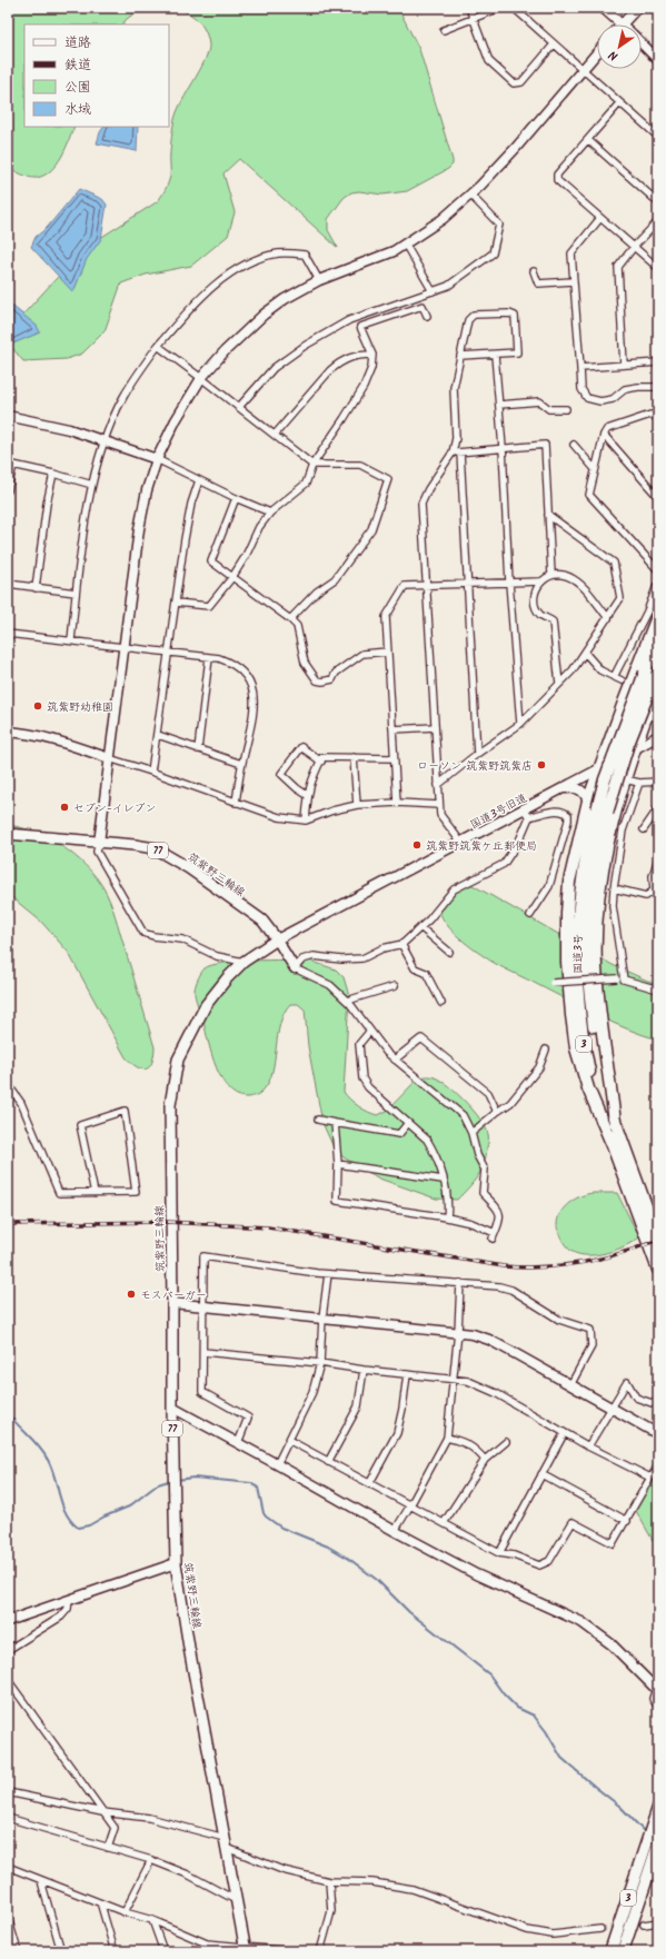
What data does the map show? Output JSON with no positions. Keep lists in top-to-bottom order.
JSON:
{
  "streets": {
    "highway": ["国道3号", "3"],
    "main road": ["77", "筑紫野三輪線"],
    "street": ["国道3号旧道"]
  },
  "crossings": [
    ["国道3号旧道", "筑紫野三輪線"]
  ],
  "places": [
    "筑紫野幼稚園",
    "ローソン 筑紫野筑紫店",
    "セブン-イレブン",
    "筑紫野筑紫ケ丘郵便局",
    "モスバーガー"
  ],
  "legend": [
    "道路",
    "鉄道",
    "公園",
    "水域"
  ],
  "north": "bottom left"
}
